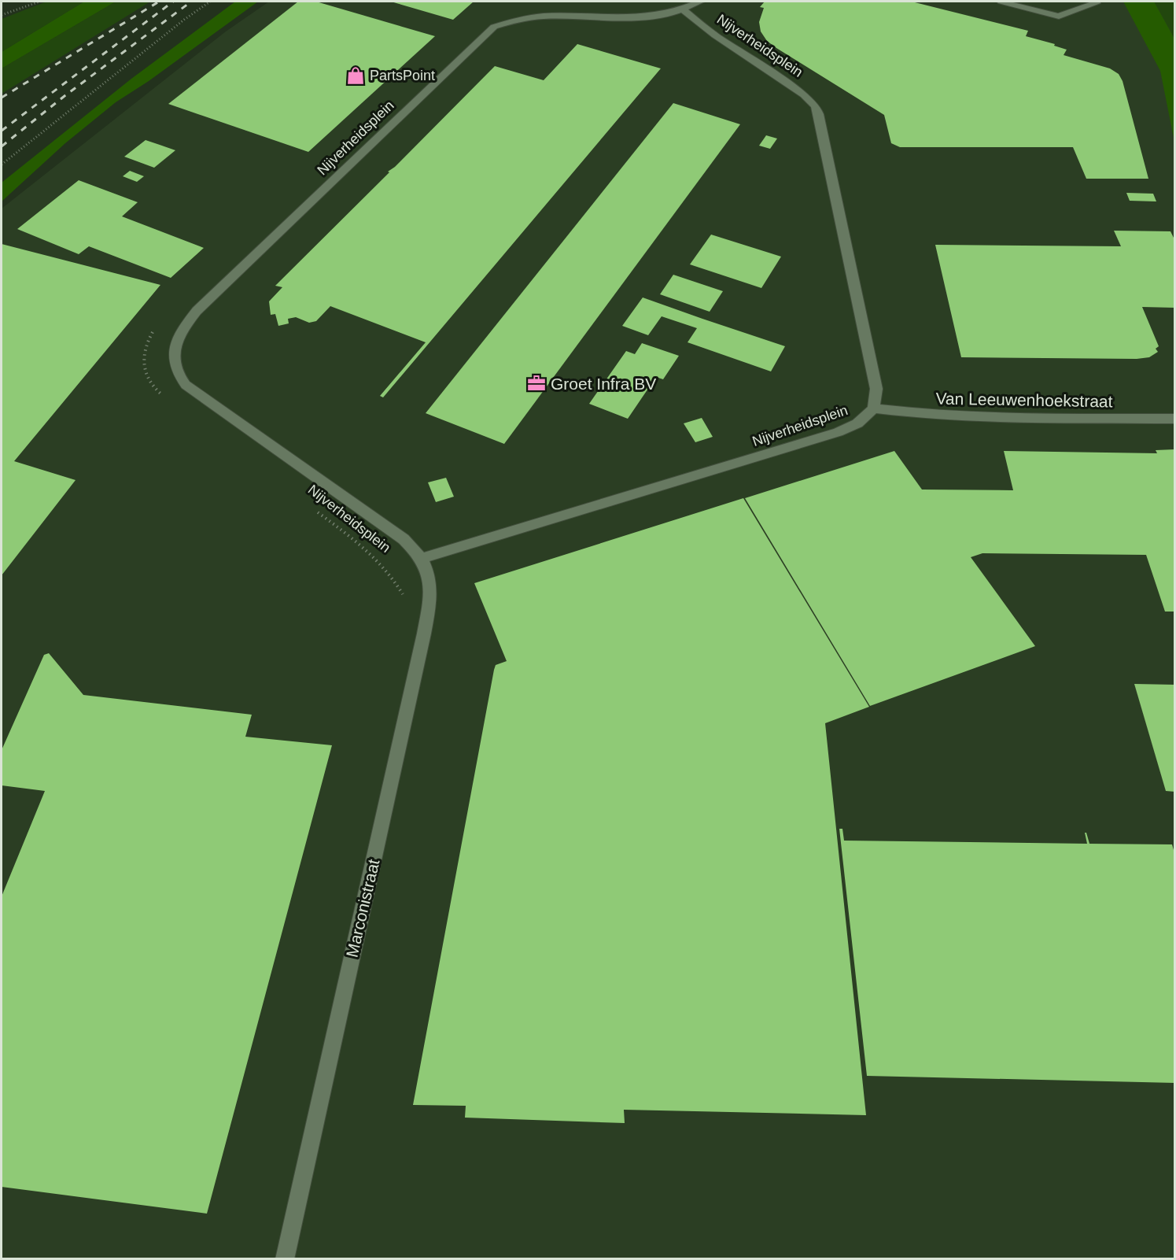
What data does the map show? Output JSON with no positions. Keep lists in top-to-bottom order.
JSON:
{
  "streets": {
    "street": ["Nijverheidsplein", "Van Leeuwenhoekstraat", "Marconistraat"]
  },
  "crossings": [
    ["Nijverheidsplein", "Van Leeuwenhoekstraat"],
    ["Nijverheidsplein", "Marconistraat"]
  ],
  "places": {
    "shop": ["PartsPoint"],
    "office": ["Groet Infra BV"]
  }
}
